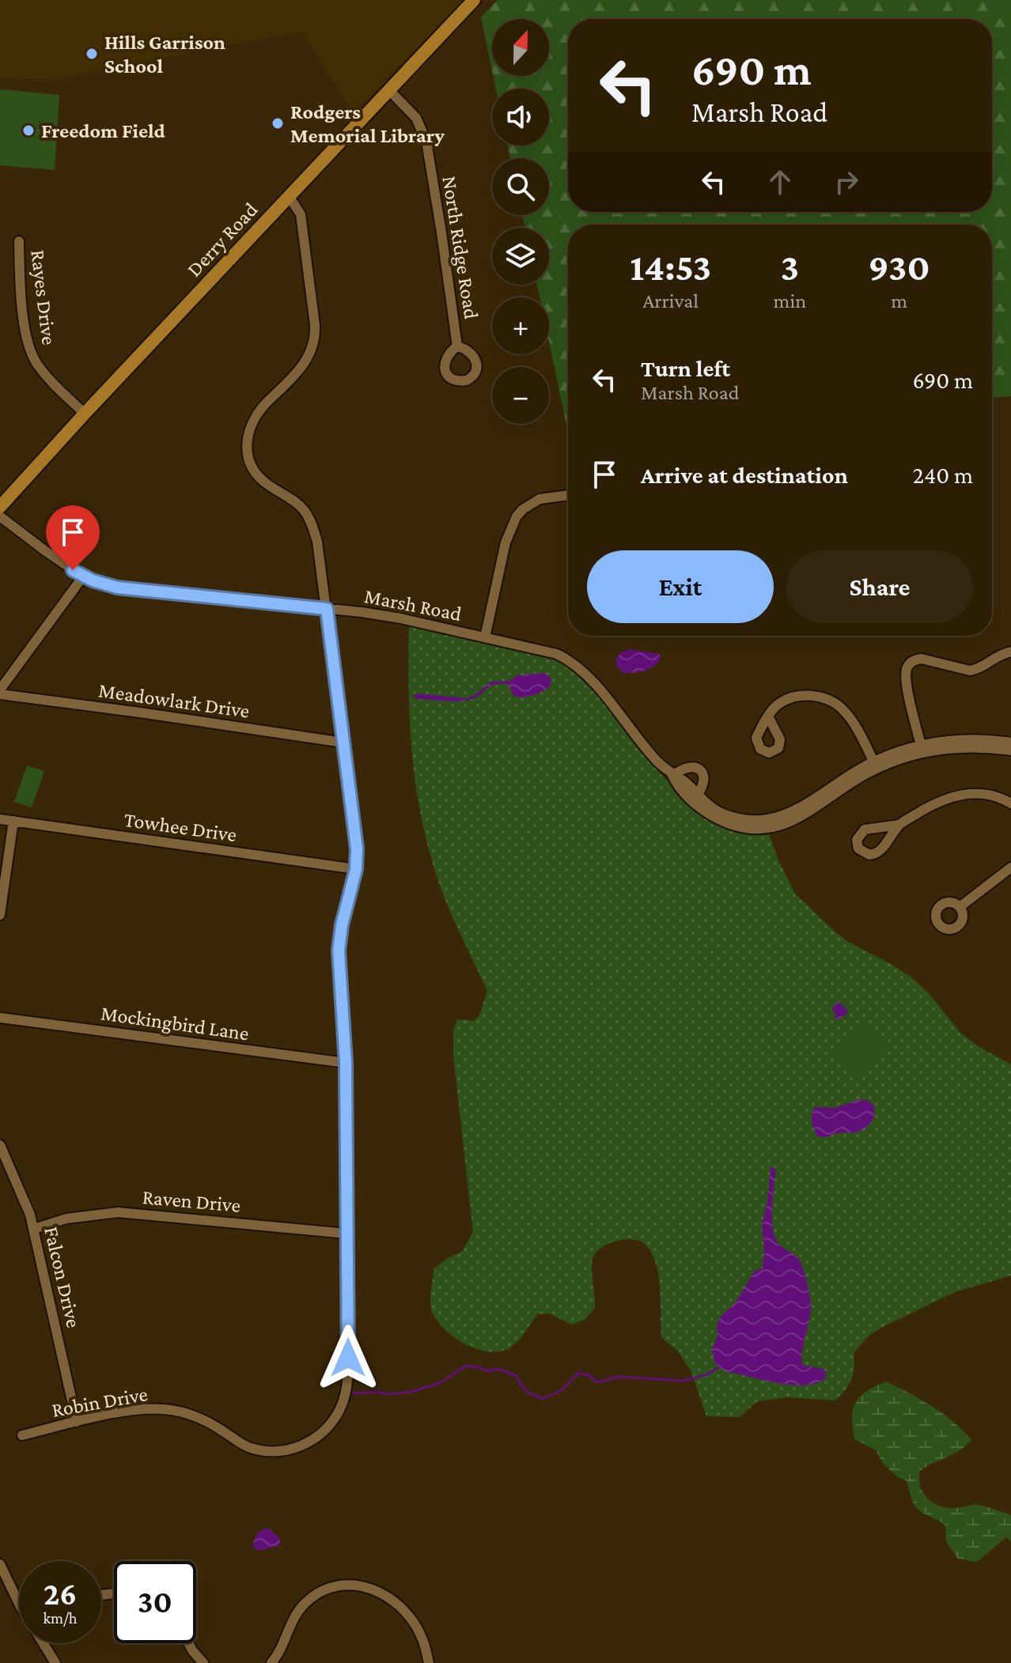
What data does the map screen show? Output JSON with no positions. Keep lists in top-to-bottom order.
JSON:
{
  "streets": {
    "main road": ["Derry Road"],
    "street": [
      "North Ridge Road",
      "Rayes Drive",
      "Marsh Road",
      "Meadowlark Drive",
      "Towhee Drive",
      "Mockingbird Lane",
      "Raven Drive",
      "Falcon Drive",
      "Robin Drive"
    ]
  },
  "crossings": [
    ["Derry Road", "North Ridge Road"],
    ["Derry Road", "Rayes Drive"],
    ["Derry Road", "Robin Drive"],
    ["Marsh Road", "Robin Drive"],
    ["Meadowlark Drive", "Robin Drive"],
    ["Towhee Drive", "Robin Drive"],
    ["Mockingbird Lane", "Robin Drive"],
    ["Raven Drive", "Falcon Drive"],
    ["Raven Drive", "Robin Drive"],
    ["Falcon Drive", "Robin Drive"]
  ],
  "places": ["Hills Garrison School", "Rodgers Memorial Library", "Freedom Field"],
  "north": "top",
  "page": {
    "map_buttons": ["+", "−"],
    "turn": ["690 m", "Marsh Road"],
    "eta": [
      "14:53",
      "Arrival",
      "3",
      "min",
      "930",
      "m"
    ],
    "list": [
      {
        "name": "Turn left",
        "note": "Marsh Road",
        "value": "690 m"
      },
      {
        "name": "Arrive at destination",
        "value": "240 m"
      }
    ],
    "buttons": ["Exit", "Share"],
    "speed": "26 km/h",
    "limit": "30"
  }
}
